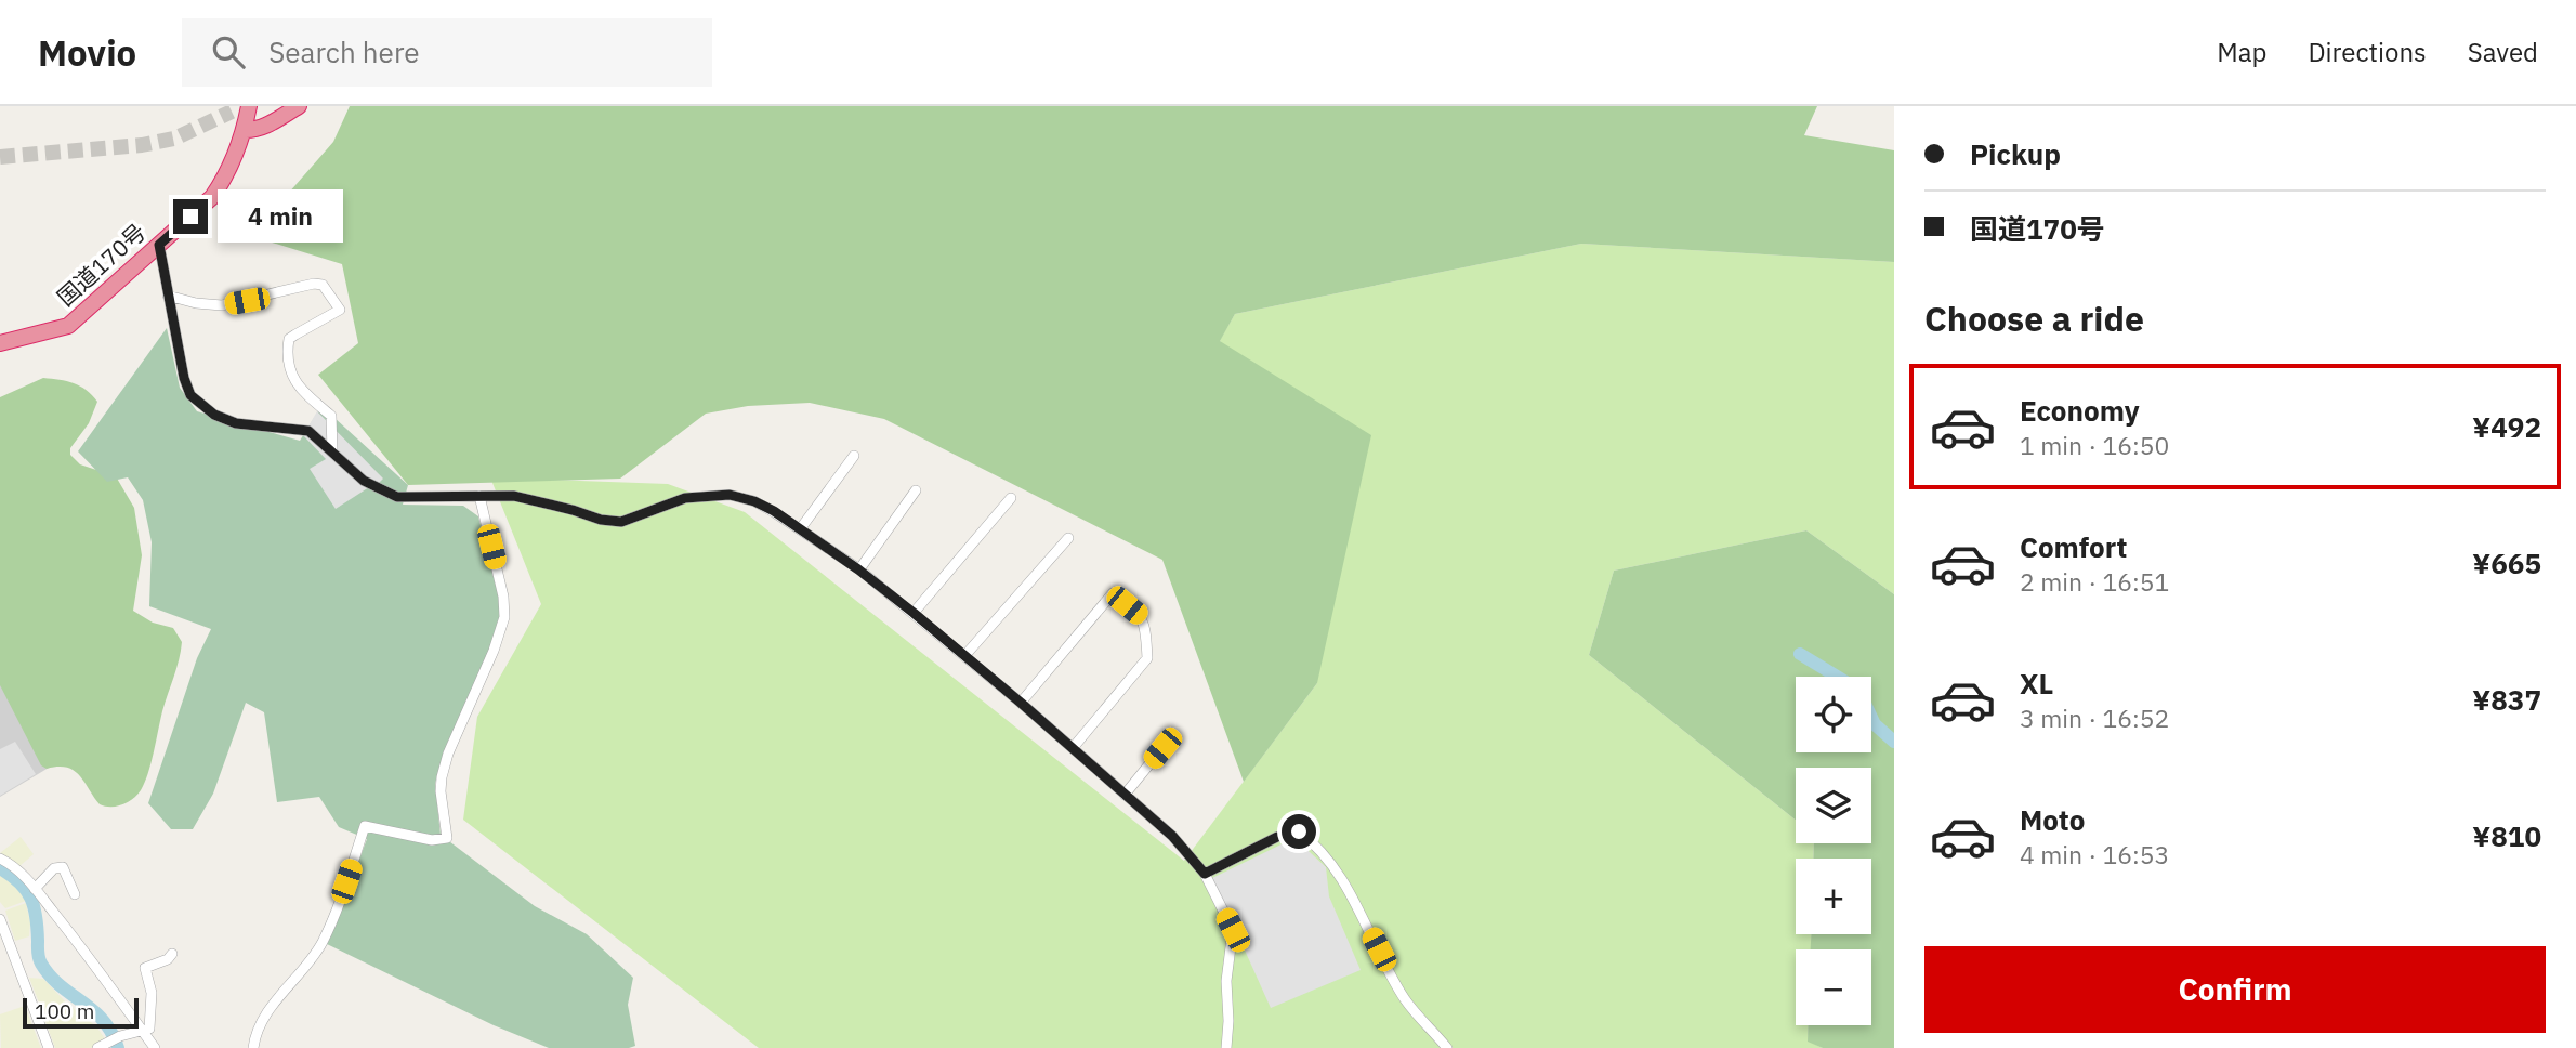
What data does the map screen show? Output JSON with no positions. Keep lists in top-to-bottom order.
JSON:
{
  "streets": {
    "highway": ["国道170号"]
  },
  "scale_bar": "100 m",
  "page": {
    "header": "Movio",
    "search": "Search here",
    "nav": ["Map", "Directions", "Saved"],
    "banner": ["Pickup", "国道170号"],
    "bubble": "4 min",
    "heading": "Choose a ride",
    "list": [
      {
        "name": "Economy",
        "note": "1 min · 16:50",
        "value": "¥492"
      },
      {
        "name": "Comfort",
        "note": "2 min · 16:51",
        "value": "¥665"
      },
      {
        "name": "XL",
        "note": "3 min · 16:52",
        "value": "¥837"
      },
      {
        "name": "Moto",
        "note": "4 min · 16:53",
        "value": "¥810"
      }
    ],
    "map_buttons": ["+", "−"],
    "buttons": "Confirm",
    "scale": "100 m"
  }
}
